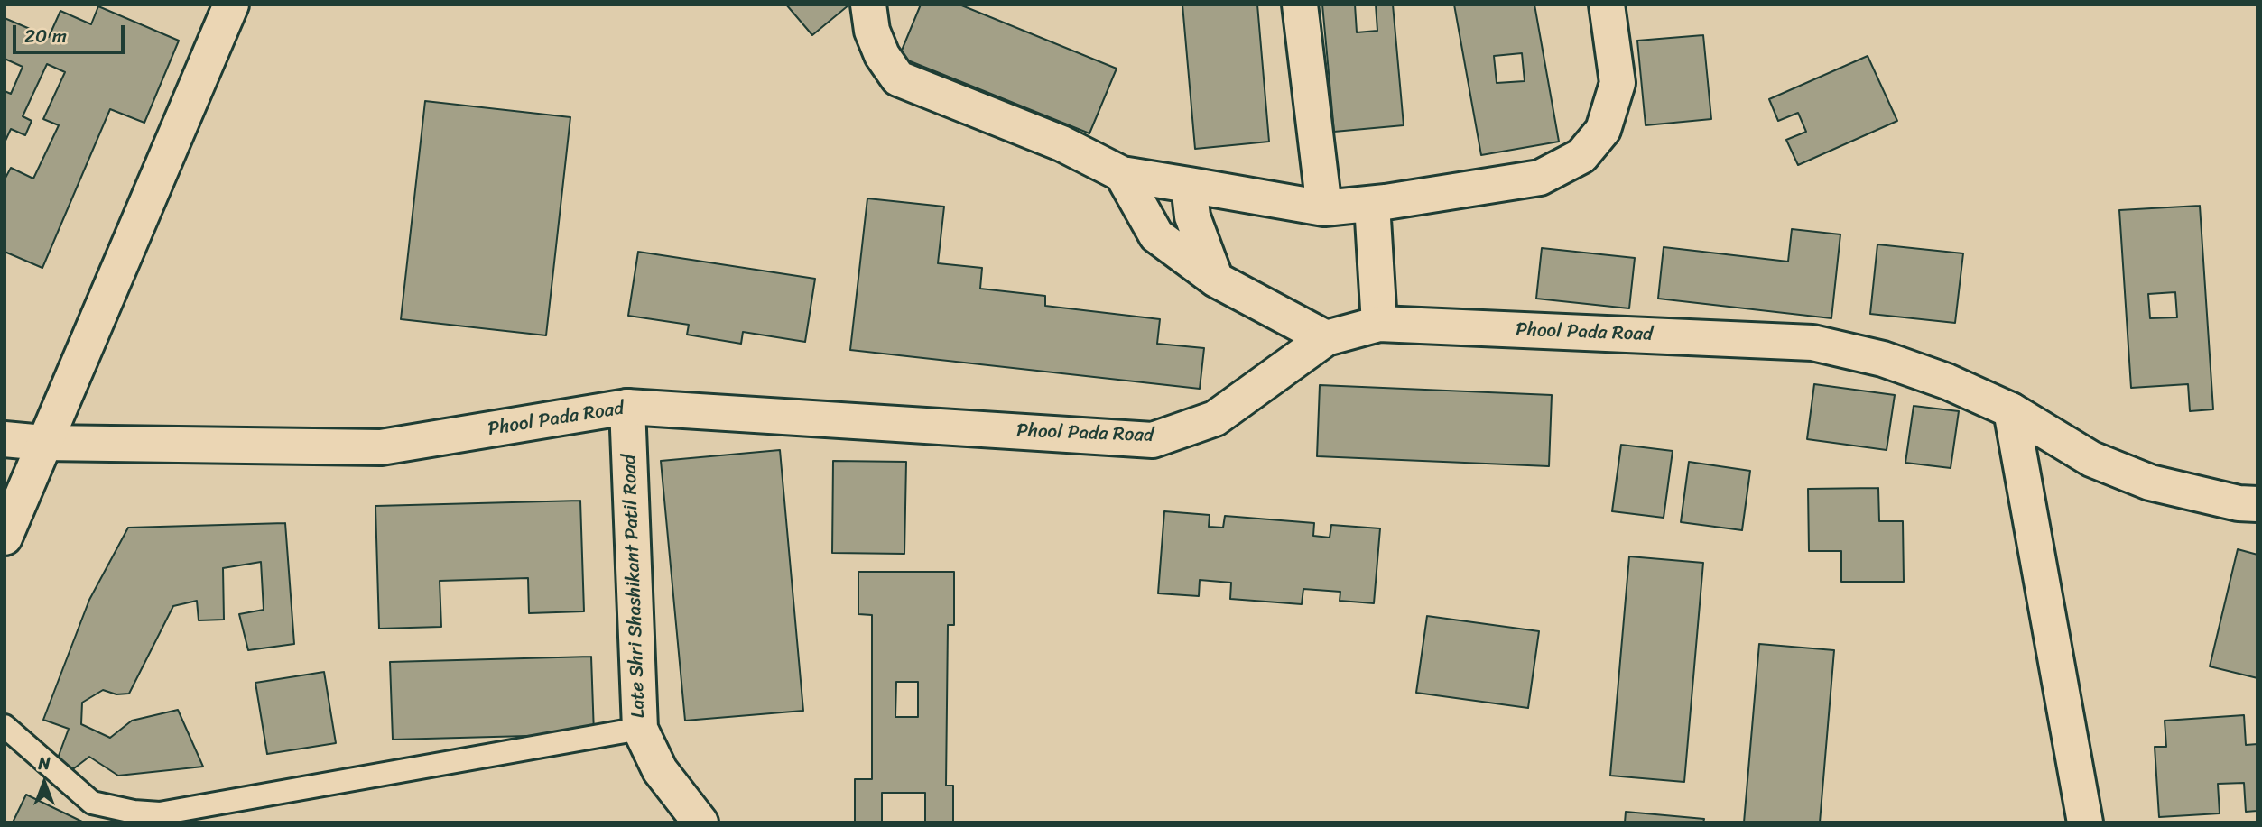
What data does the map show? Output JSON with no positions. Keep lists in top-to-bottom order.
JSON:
{
  "streets": {
    "street": ["Phool Pada Road", "Late Shri Shashikant Patil Road"]
  },
  "crossings": [
    ["Phool Pada Road", "Late Shri Shashikant Patil Road"]
  ],
  "scale_bar": "20 m",
  "north": "top"
}
